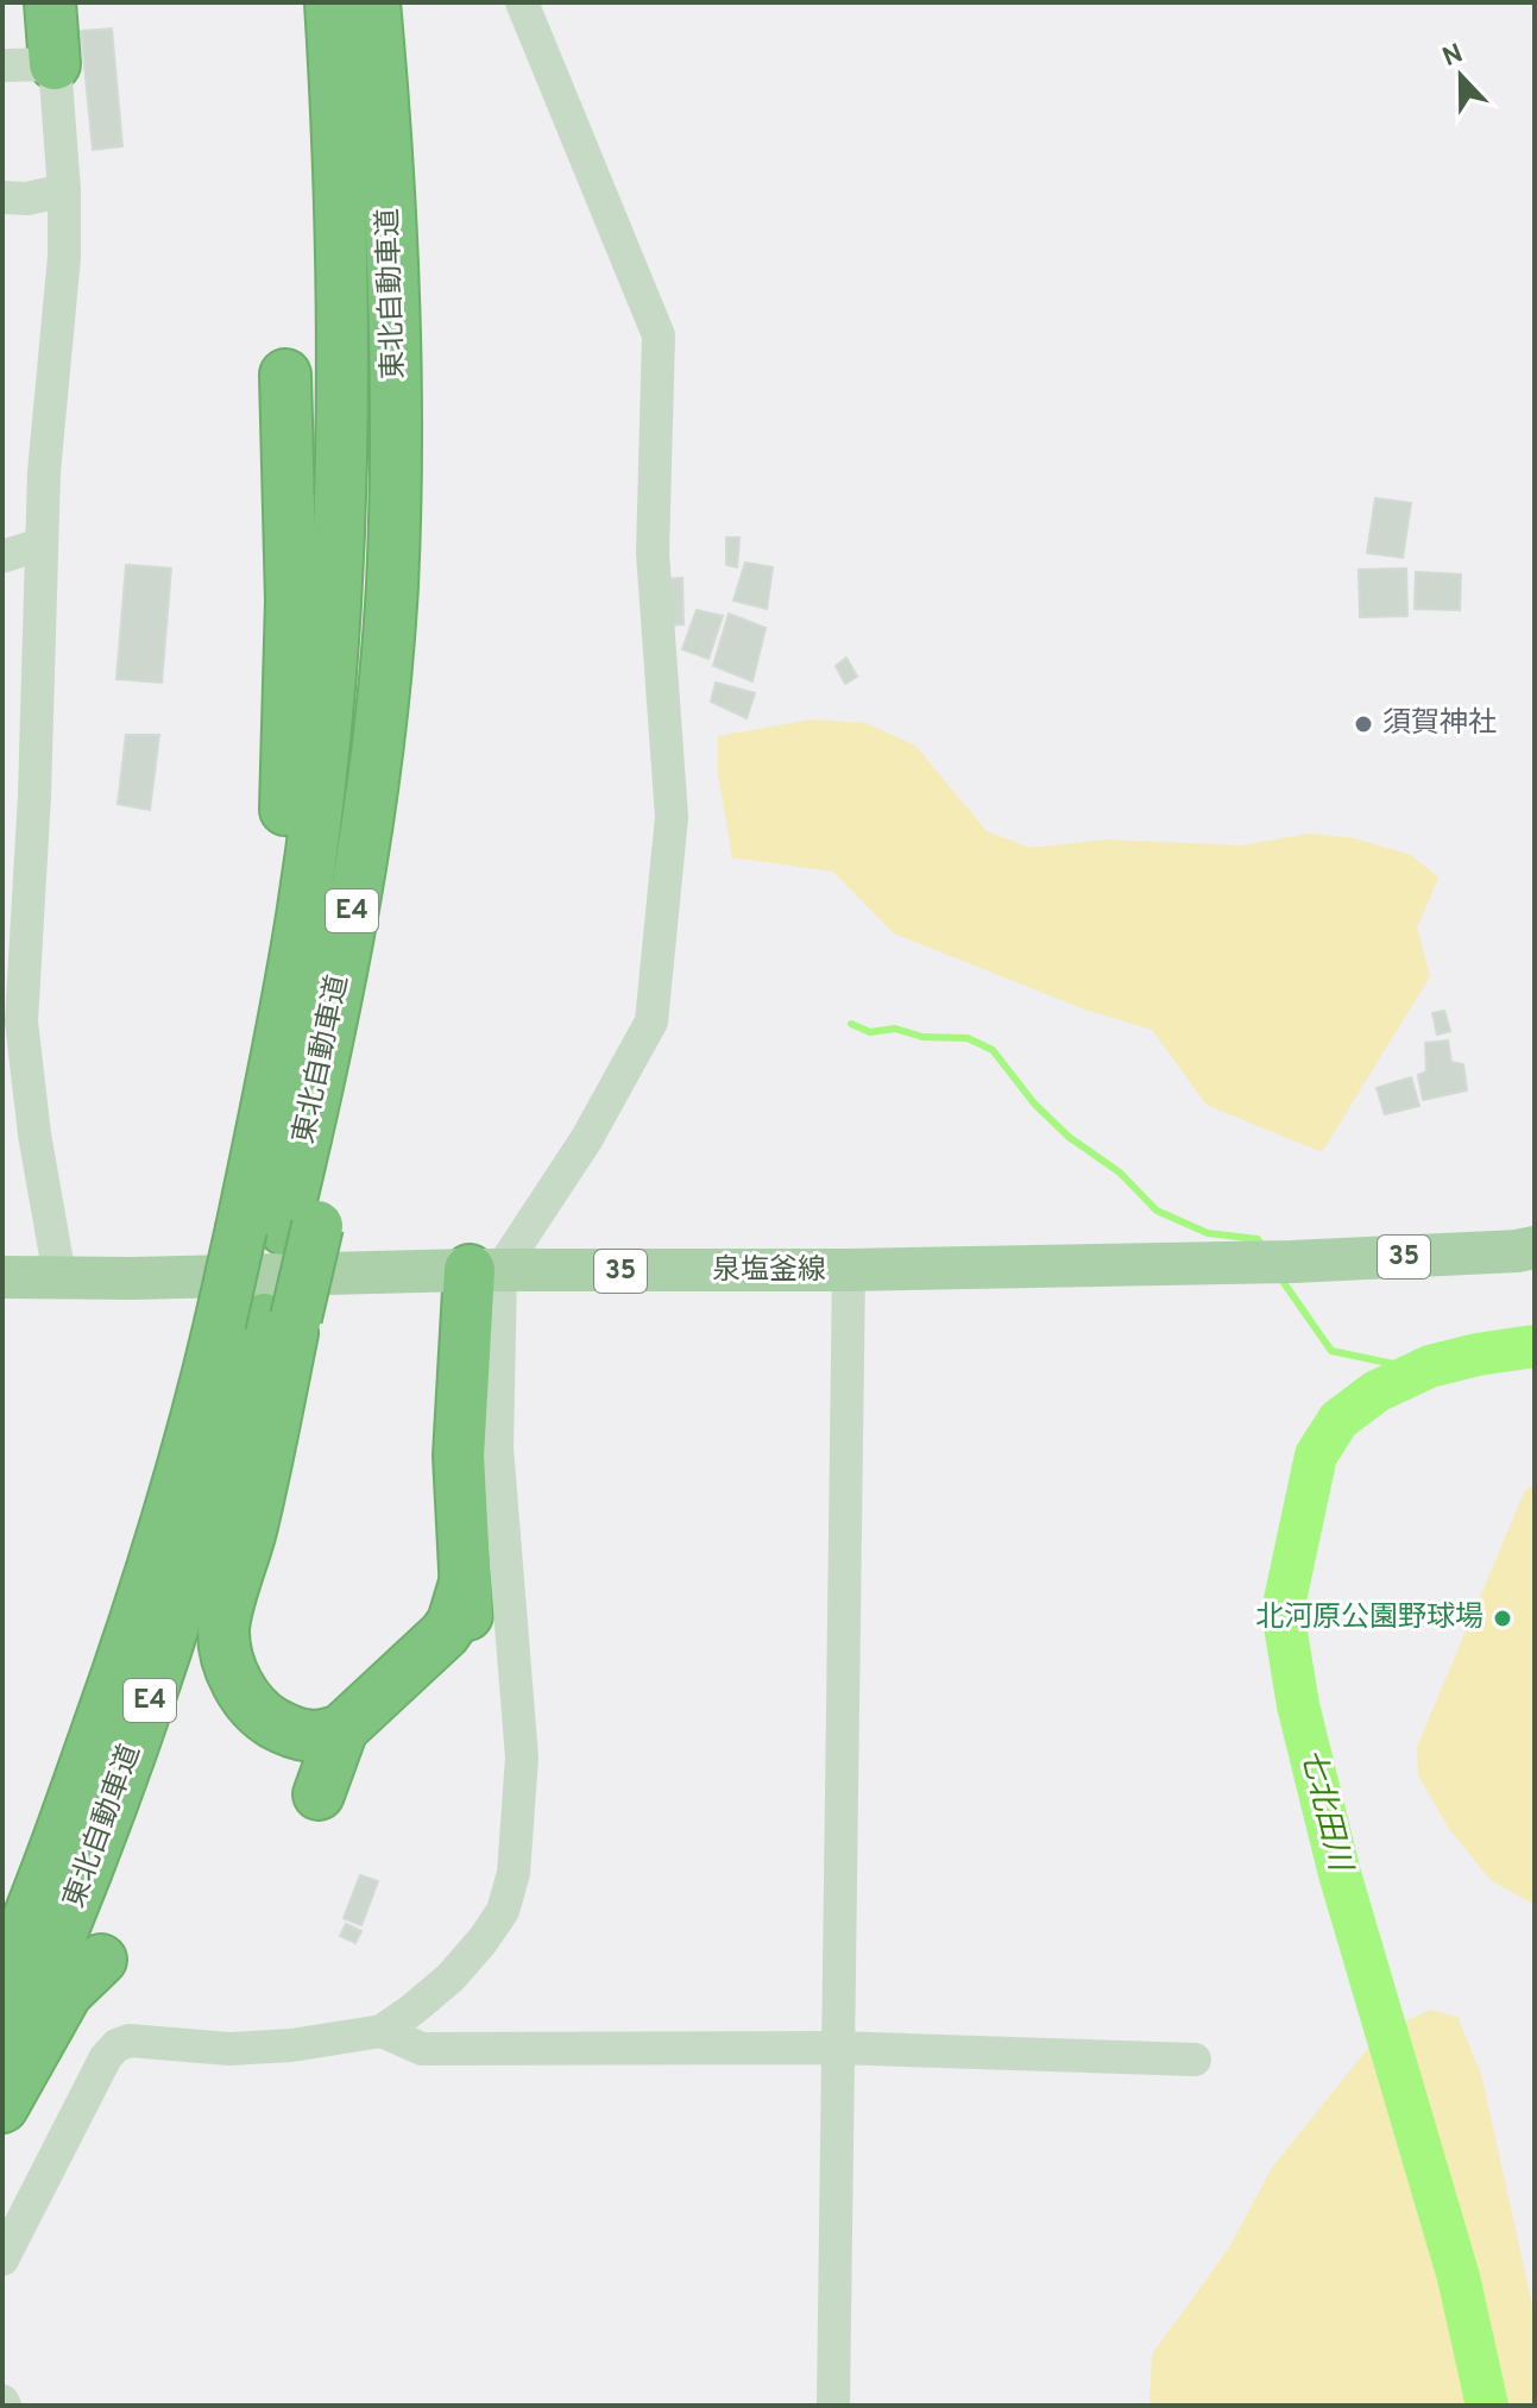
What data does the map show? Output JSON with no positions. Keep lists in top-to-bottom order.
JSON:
{
  "streets": {
    "highway": ["東北自動車道", "E4"],
    "main road": ["35", "泉塩釜線"]
  },
  "water": ["七北田川"],
  "places": ["須賀神社", "北河原公園野球場"],
  "north": "top"
}
